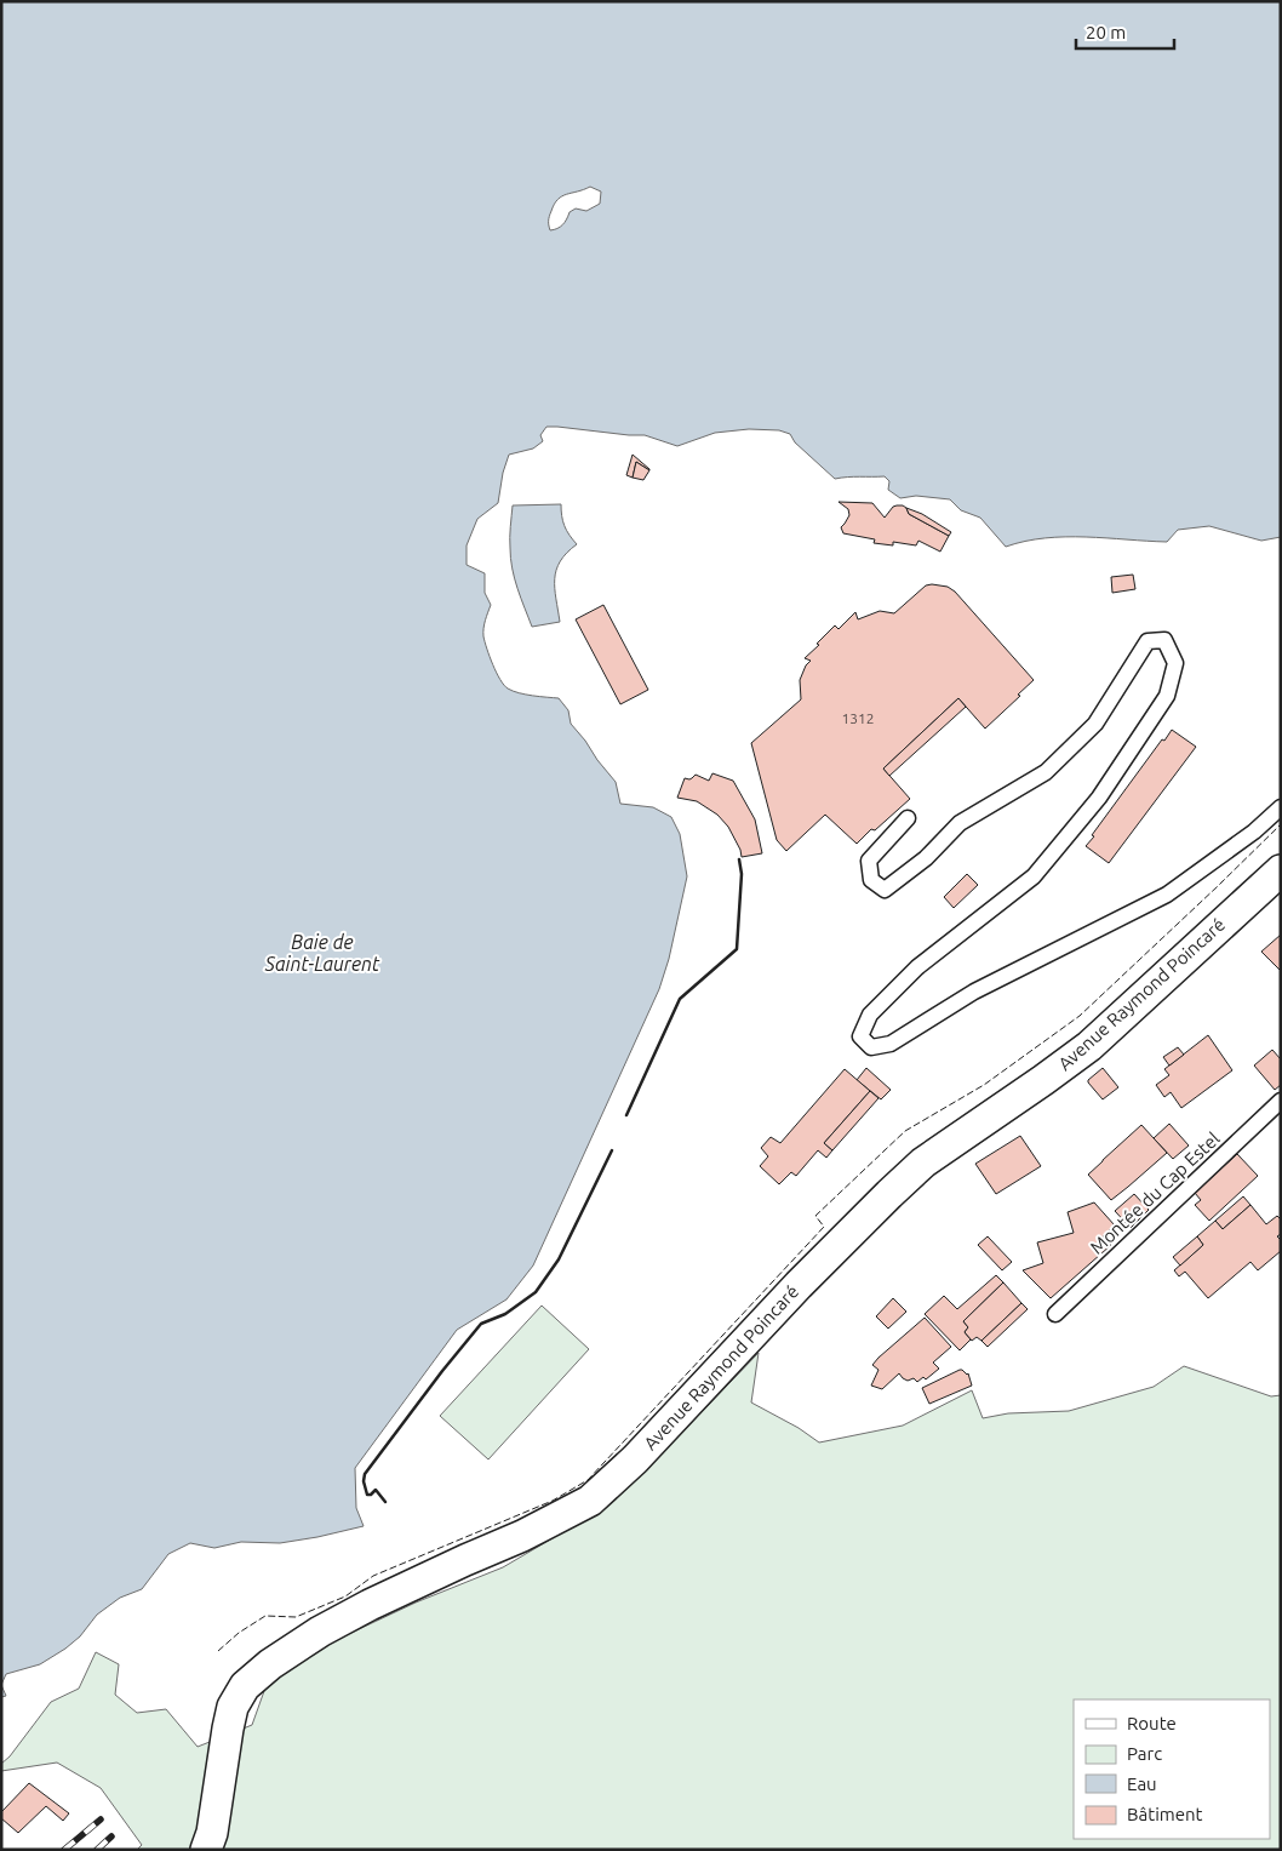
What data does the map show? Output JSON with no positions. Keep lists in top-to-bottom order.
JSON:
{
  "streets": {
    "street": ["Avenue Raymond Poincaré"],
    "lane": ["Montée du Cap Estel"]
  },
  "water": ["Baie de Saint-Laurent"],
  "house_numbers": ["1312"],
  "legend": [
    "Route",
    "Parc",
    "Eau",
    "Bâtiment"
  ],
  "scale_bar": "20 m"
}
